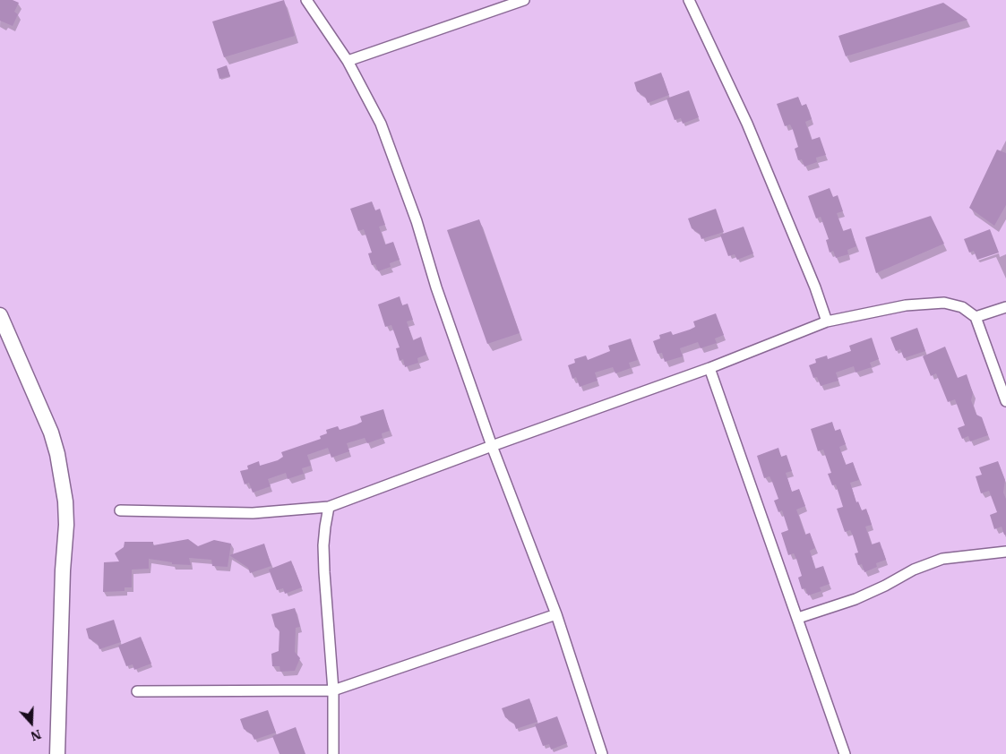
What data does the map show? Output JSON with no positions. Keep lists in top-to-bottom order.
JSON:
{
  "north": "bottom"
}
